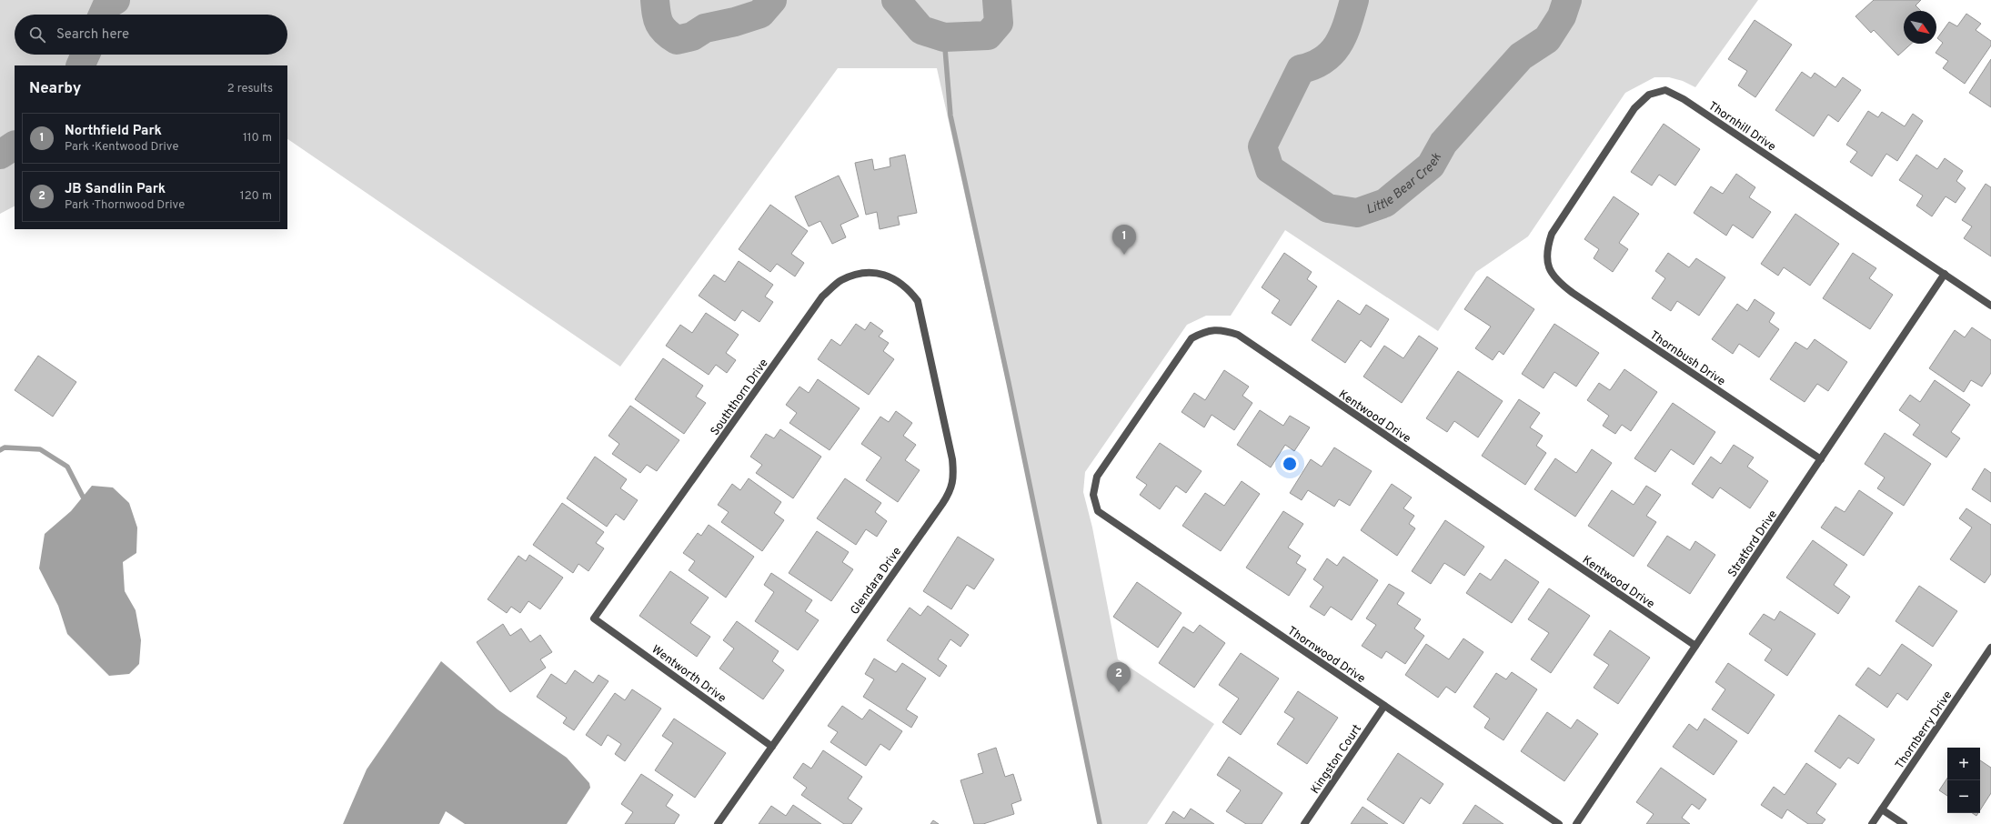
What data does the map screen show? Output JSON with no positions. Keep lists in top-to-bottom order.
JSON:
{
  "streets": {
    "street": [
      "Thornhill Drive",
      "Thornbush Drive",
      "Souththorn Drive",
      "Kentwood Drive",
      "Stratford Drive",
      "Glendara Drive",
      "Thornwood Drive",
      "Wentworth Drive",
      "Thornberry Drive",
      "Kingston Court"
    ]
  },
  "crossings": [
    ["Thornhill Drive", "Thornbush Drive"],
    ["Thornhill Drive", "Stratford Drive"],
    ["Thornbush Drive", "Stratford Drive"],
    ["Souththorn Drive", "Glendara Drive"],
    ["Souththorn Drive", "Wentworth Drive"],
    ["Kentwood Drive", "Stratford Drive"],
    ["Kentwood Drive", "Thornwood Drive"],
    ["Glendara Drive", "Wentworth Drive"],
    ["Thornwood Drive", "Kingston Court"]
  ],
  "water": ["Little Bear Creek"],
  "north": "bottom right",
  "page": {
    "search": "Search here",
    "heading": ["Nearby", "2 results"],
    "list": [
      {
        "mark": "1",
        "name": "Northfield Park",
        "note": "Park · Kentwood Drive",
        "value": "110 m"
      },
      {
        "mark": "2",
        "name": "JB Sandlin Park",
        "note": "Park · Thornwood Drive",
        "value": "120 m"
      }
    ],
    "pins": ["1", "2"],
    "map_buttons": ["+", "−"]
  }
}
